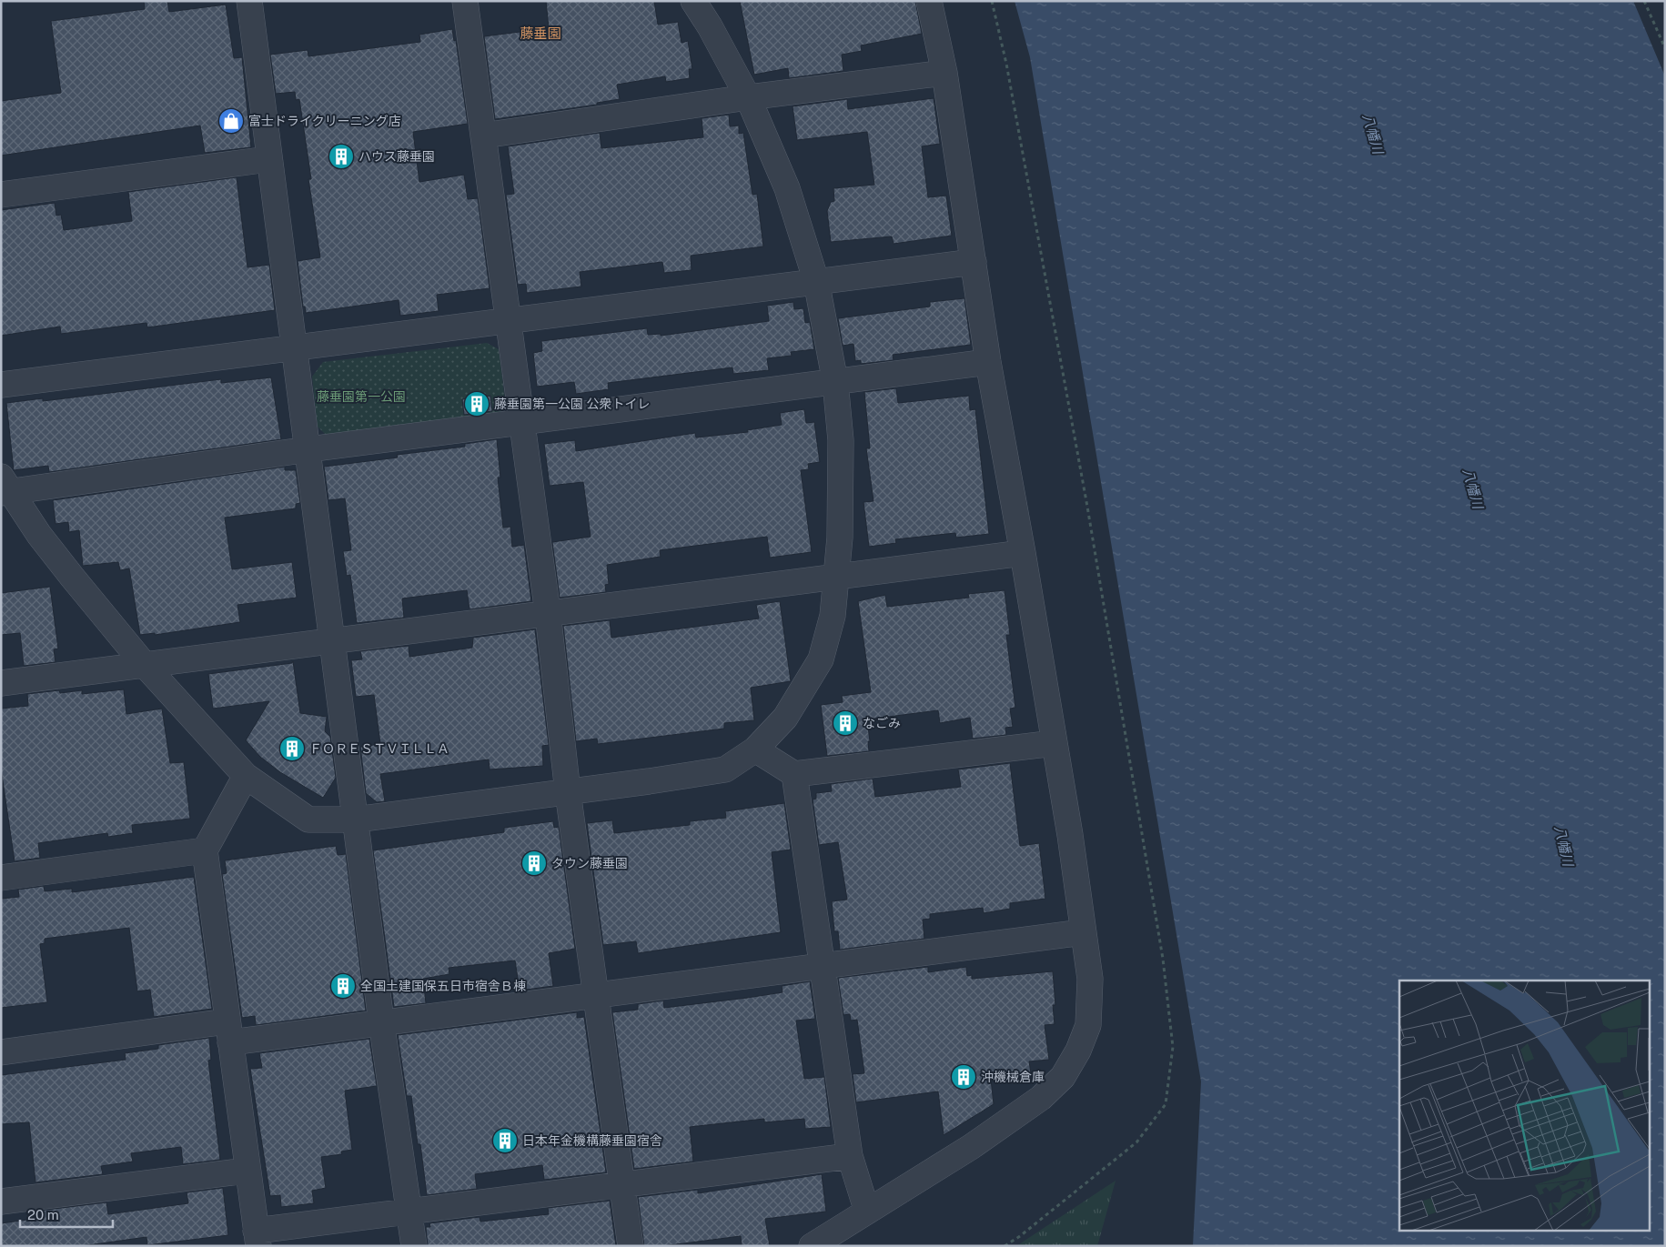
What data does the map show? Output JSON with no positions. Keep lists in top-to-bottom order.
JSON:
{
  "districts": ["藤垂園"],
  "water": ["八幡川"],
  "parks": ["藤垂園第一公園"],
  "places": {
    "shop": ["富士ドライクリーニング店"],
    "building": [
      "ハウス藤垂園",
      "藤垂園第一公園 公衆トイレ",
      "なごみ",
      "ＦＯＲＥＳＴＶＩＬＬＡ",
      "タウン藤垂園",
      "全国土建国保五日市宿舎Ｂ棟",
      "沖機械倉庫",
      "日本年金機構藤垂園宿舎"
    ]
  },
  "scale_bar": "20 m"
}
